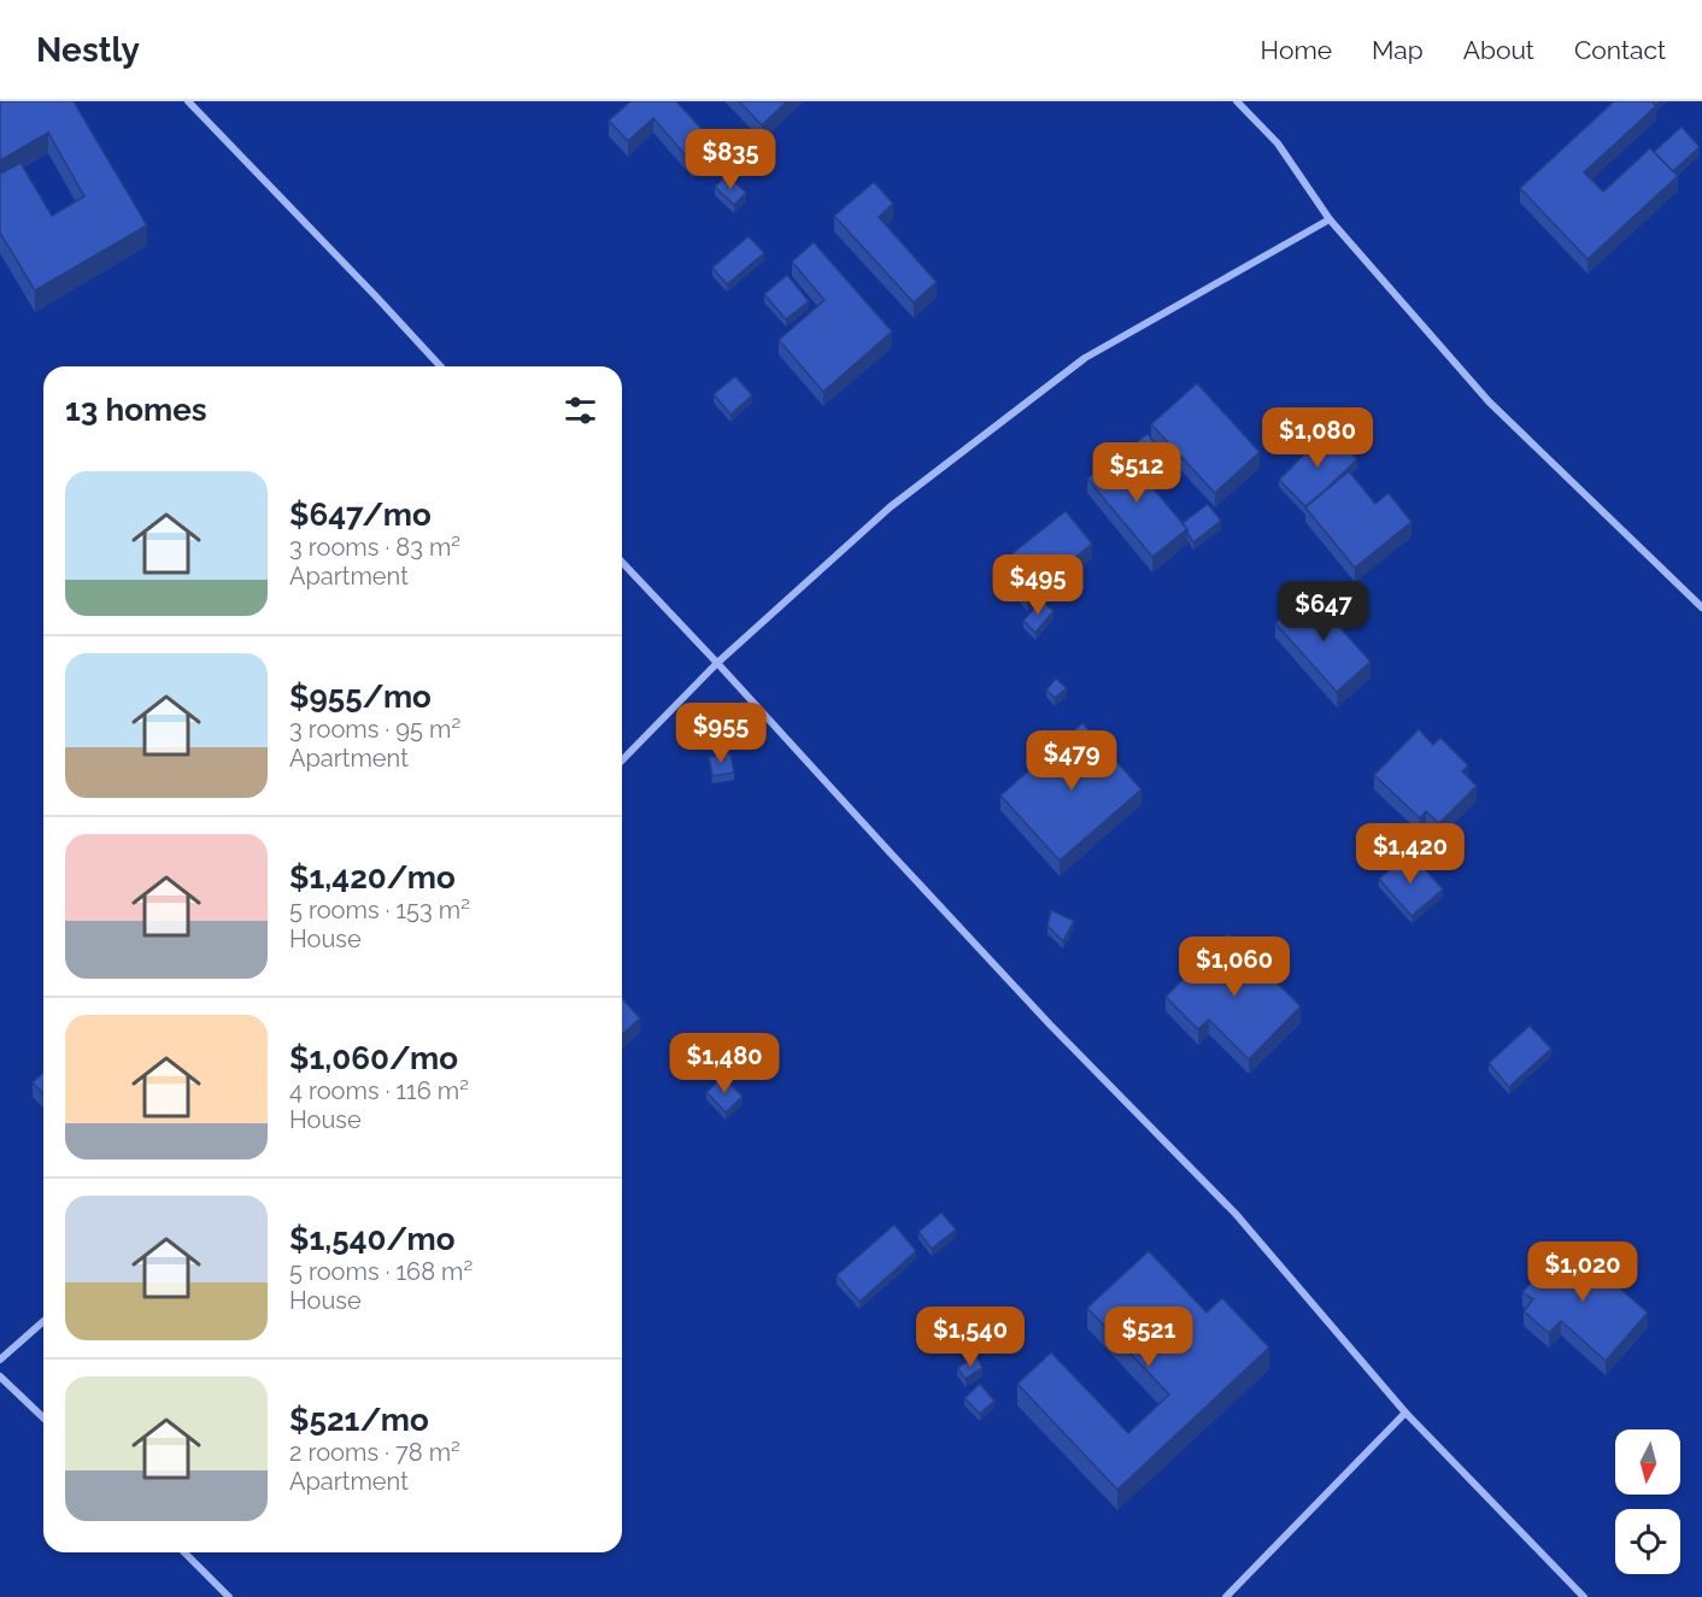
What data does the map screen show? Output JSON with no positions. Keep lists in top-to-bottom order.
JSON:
{
  "north": "bottom",
  "page": {
    "header": "Nestly",
    "nav": [
      "Home",
      "Map",
      "About",
      "Contact"
    ],
    "price": [
      "$835",
      "$1,080",
      "$512",
      "$495",
      "$647",
      "$955",
      "$479",
      "$1,420",
      "$1,060",
      "$1,480",
      "$1,020",
      "$1,540",
      "$521"
    ],
    "heading": "13 homes",
    "list": [
      {
        "name": "$647/mo",
        "note": "3 rooms · 83 m² · Apartment"
      },
      {
        "name": "$955/mo",
        "note": "3 rooms · 95 m² · Apartment"
      },
      {
        "name": "$1,420/mo",
        "note": "5 rooms · 153 m² · House"
      },
      {
        "name": "$1,060/mo",
        "note": "4 rooms · 116 m² · House"
      },
      {
        "name": "$1,540/mo",
        "note": "5 rooms · 168 m² · House"
      },
      {
        "name": "$521/mo",
        "note": "2 rooms · 78 m² · Apartment"
      }
    ]
  }
}
